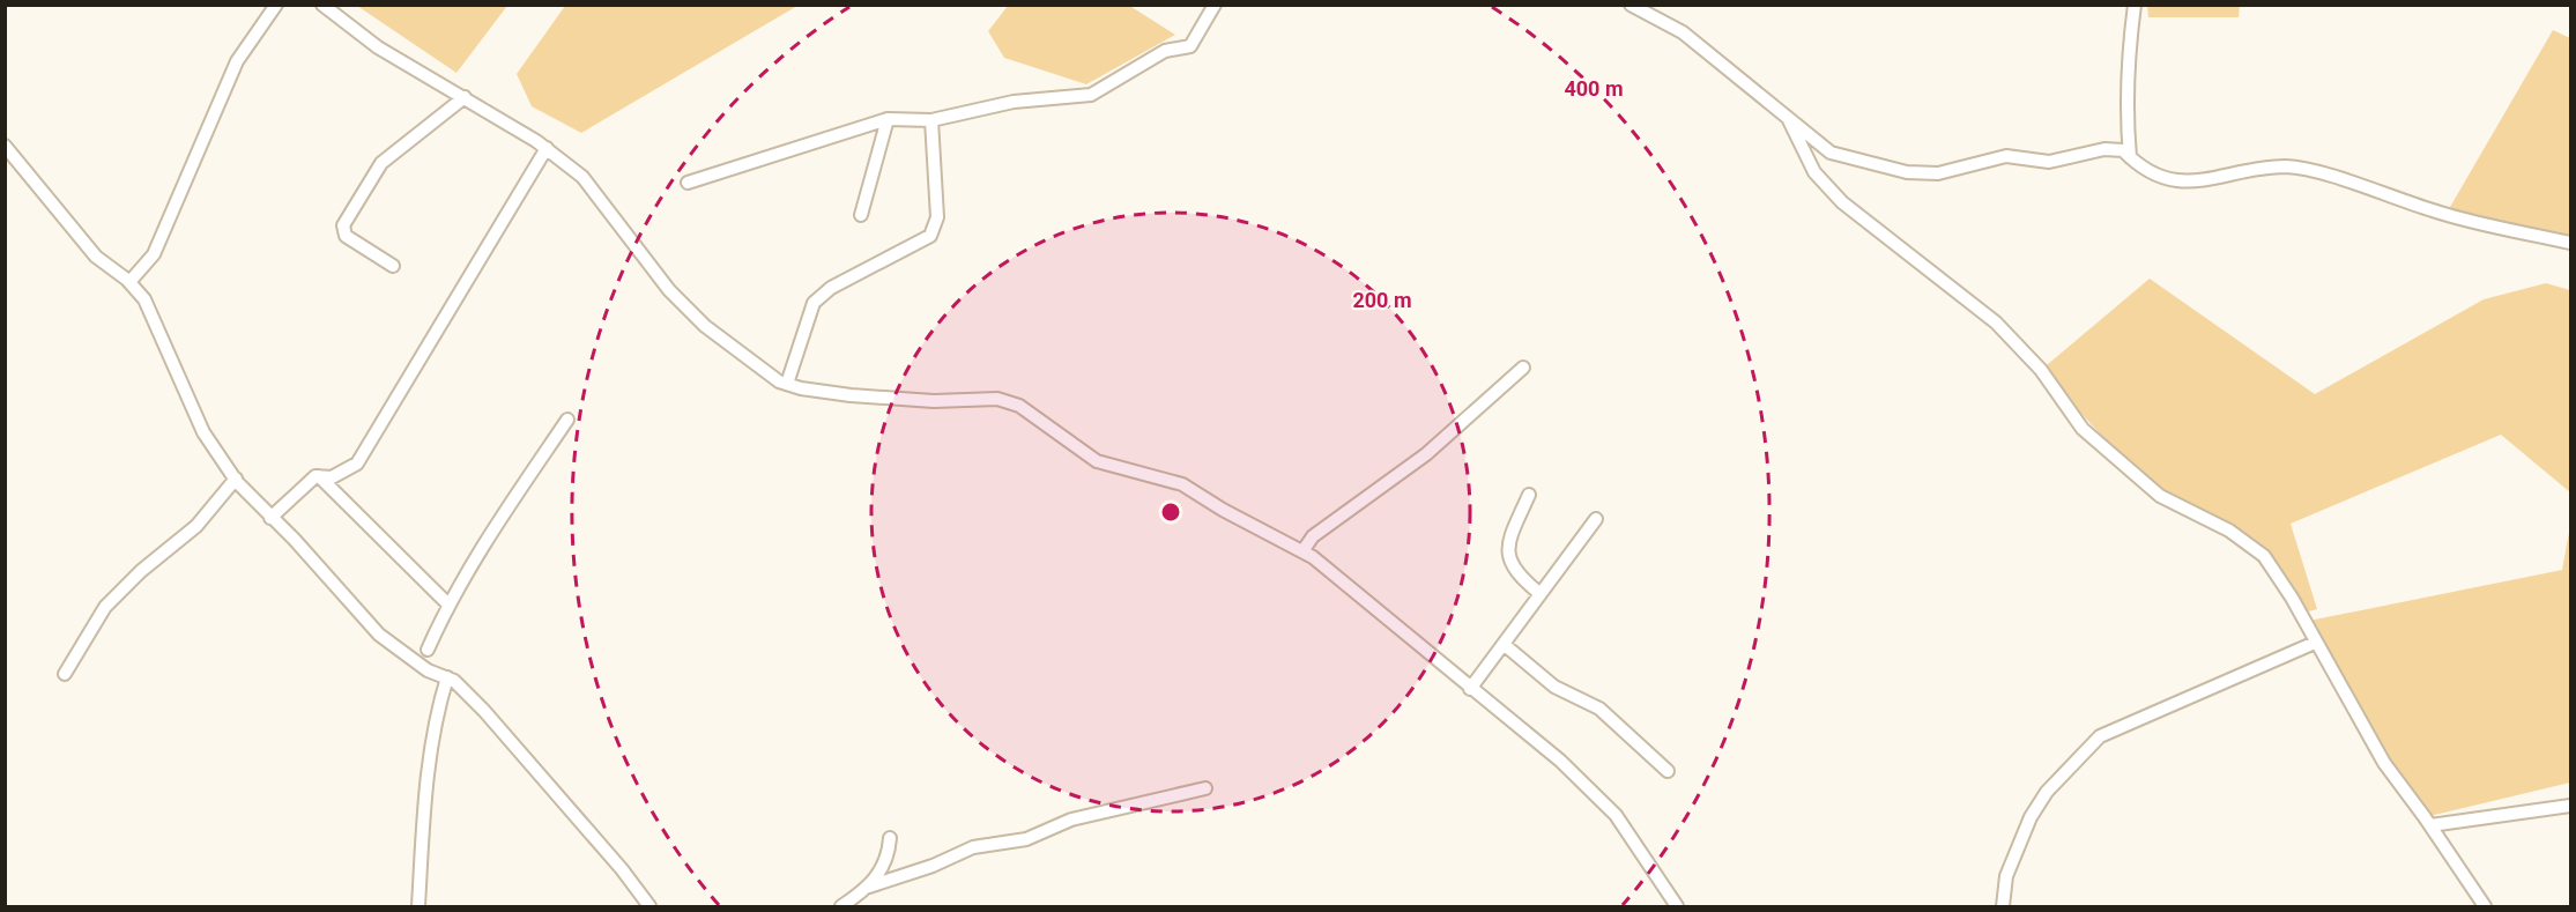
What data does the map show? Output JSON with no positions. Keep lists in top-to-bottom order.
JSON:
{
  "rings": ["400 m", "200 m"]
}
